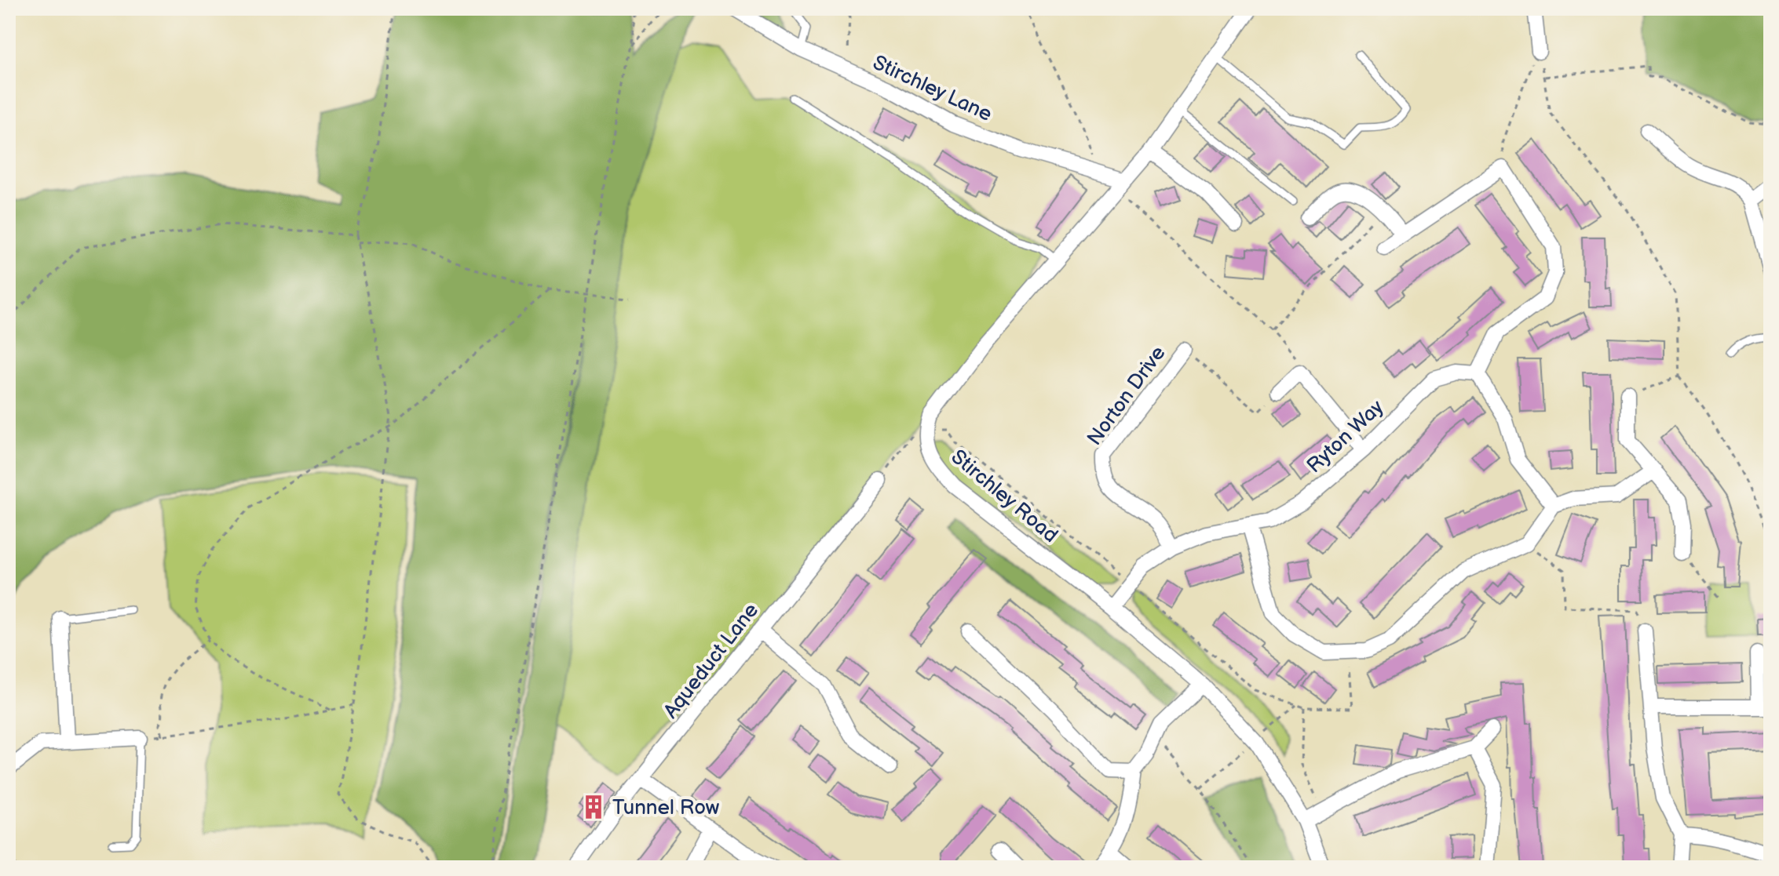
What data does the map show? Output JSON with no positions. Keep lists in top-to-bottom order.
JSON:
{
  "streets": {
    "street": [
      "Stirchley Lane",
      "Norton Drive",
      "Ryton Way",
      "Stirchley Road",
      "Aqueduct Lane"
    ]
  },
  "crossings": [
    ["Stirchley Lane", "Stirchley Road"],
    ["Norton Drive", "Ryton Way"],
    ["Ryton Way", "Stirchley Road"]
  ],
  "places": {
    "building": ["Tunnel Row"]
  }
}
